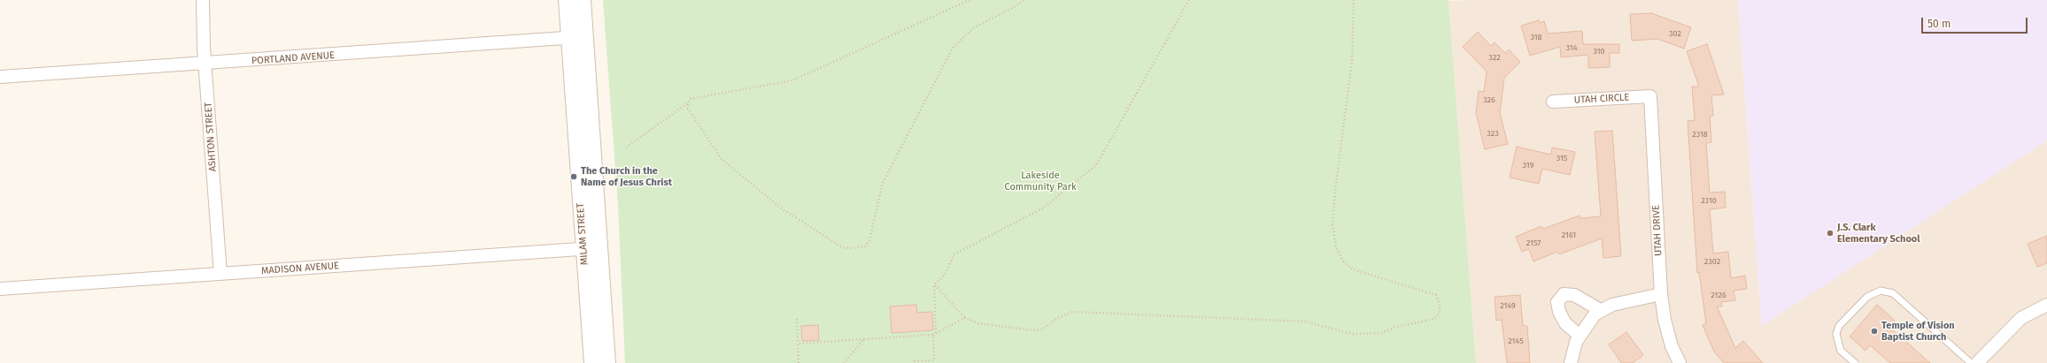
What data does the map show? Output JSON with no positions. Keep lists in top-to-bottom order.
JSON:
{
  "streets": {
    "street": [
      "PORTLAND AVENUE",
      "UTAH CIRCLE",
      "ASHTON STREET",
      "UTAH DRIVE",
      "MILAM STREET",
      "MADISON AVENUE"
    ]
  },
  "crossings": [
    ["PORTLAND AVENUE", "ASHTON STREET"],
    ["PORTLAND AVENUE", "MILAM STREET"],
    ["UTAH CIRCLE", "UTAH DRIVE"],
    ["ASHTON STREET", "MADISON AVENUE"],
    ["MILAM STREET", "MADISON AVENUE"]
  ],
  "parks": ["Lakeside Community Park"],
  "places": ["The Church in the Name of Jesus Christ", "J.S. Clark Elementary School", "Temple of Vision Baptist Church"],
  "house_numbers": [
    "302",
    "318",
    "314",
    "310",
    "322",
    "326",
    "323",
    "2318",
    "315",
    "319",
    "2310",
    "2161",
    "2157",
    "2302",
    "2126",
    "2149",
    "2145"
  ],
  "scale_bar": "50 m"
}
